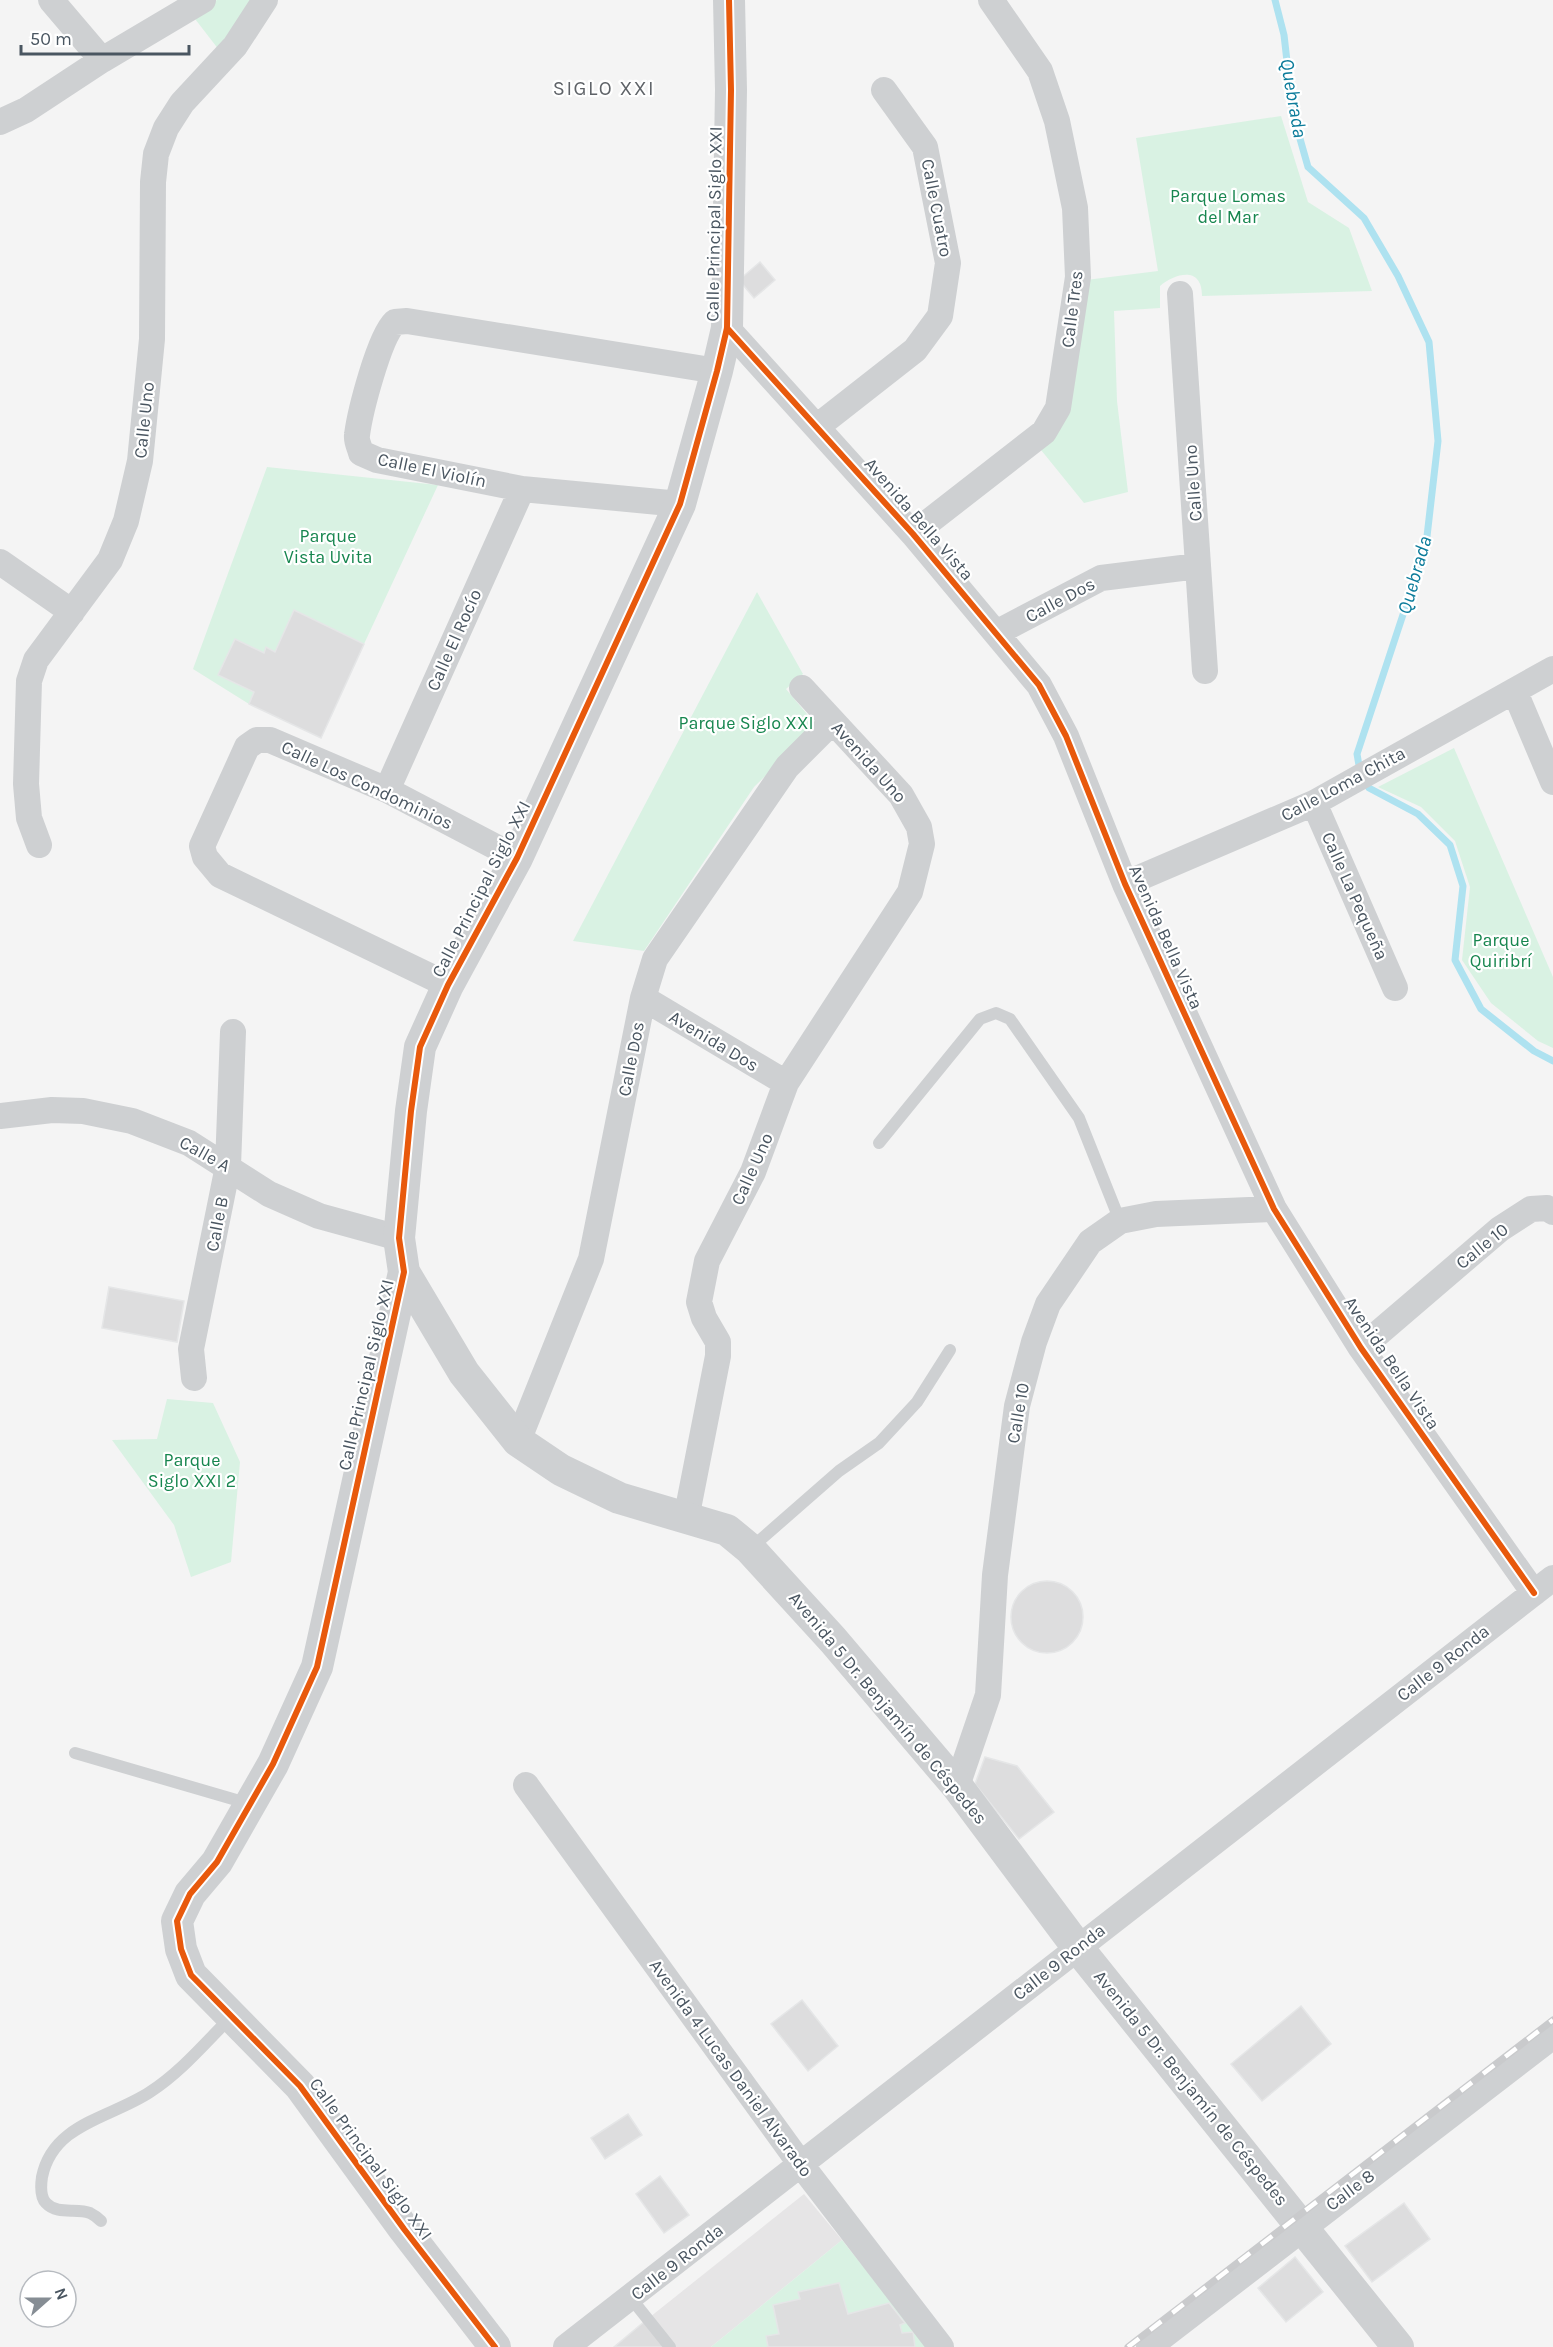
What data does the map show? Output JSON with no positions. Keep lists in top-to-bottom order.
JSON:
{
  "streets": {
    "street": [
      "Calle Cuatro",
      "Calle Principal Siglo XXI",
      "Calle Tres",
      "Calle Uno",
      "Calle El Violín",
      "Avenida Bella Vista",
      "Calle Dos",
      "Calle El Rocío",
      "Avenida Uno",
      "Calle Loma Chita",
      "Calle Los Condominios",
      "Calle La Pequeña",
      "Avenida Dos",
      "Calle A",
      "Calle B",
      "Calle 10",
      "Calle 9 Ronda",
      "Avenida 5 Dr. Benjamín de Céspedes",
      "Avenida 4 Lucas Daniel Alvarado",
      "Calle 8"
    ]
  },
  "crossings": [
    ["Calle Cuatro", "Avenida Bella Vista"],
    ["Calle Principal Siglo XXI", "Calle El Violín"],
    ["Calle Principal Siglo XXI", "Avenida Bella Vista"],
    ["Calle Principal Siglo XXI", "Calle Los Condominios"],
    ["Calle Principal Siglo XXI", "Calle A"],
    ["Calle Principal Siglo XXI", "Avenida 5 Dr. Benjamín de Céspedes"],
    ["Calle Tres", "Avenida Bella Vista"],
    ["Calle Uno", "Calle Dos"],
    ["Calle Uno", "Avenida Uno"],
    ["Calle Uno", "Avenida Dos"],
    ["Calle Uno", "Avenida 5 Dr. Benjamín de Céspedes"],
    ["Calle El Violín", "Calle El Rocío"],
    ["Avenida Bella Vista", "Calle Dos"],
    ["Avenida Bella Vista", "Calle Loma Chita"],
    ["Avenida Bella Vista", "Calle 10"],
    ["Avenida Bella Vista", "Calle 9 Ronda"],
    ["Calle Dos", "Avenida Uno"],
    ["Calle Dos", "Avenida Dos"],
    ["Calle Dos", "Avenida 5 Dr. Benjamín de Céspedes"],
    ["Calle El Rocío", "Calle Los Condominios"],
    ["Calle Loma Chita", "Calle La Pequeña"],
    ["Calle A", "Calle B"],
    ["Calle 10", "Avenida 5 Dr. Benjamín de Céspedes"],
    ["Calle 9 Ronda", "Avenida 5 Dr. Benjamín de Céspedes"],
    ["Calle 9 Ronda", "Avenida 4 Lucas Daniel Alvarado"],
    ["Avenida 5 Dr. Benjamín de Céspedes", "Calle 8"]
  ],
  "districts": ["SIGLO XXI"],
  "water": ["Quebrada"],
  "parks": [
    "Parque Lomas del Mar",
    "Parque Vista Uvita",
    "Parque Siglo XXI",
    "Parque Quiribrí",
    "Parque Siglo XXI 2"
  ],
  "scale_bar": "50 m",
  "north": "right"
}
